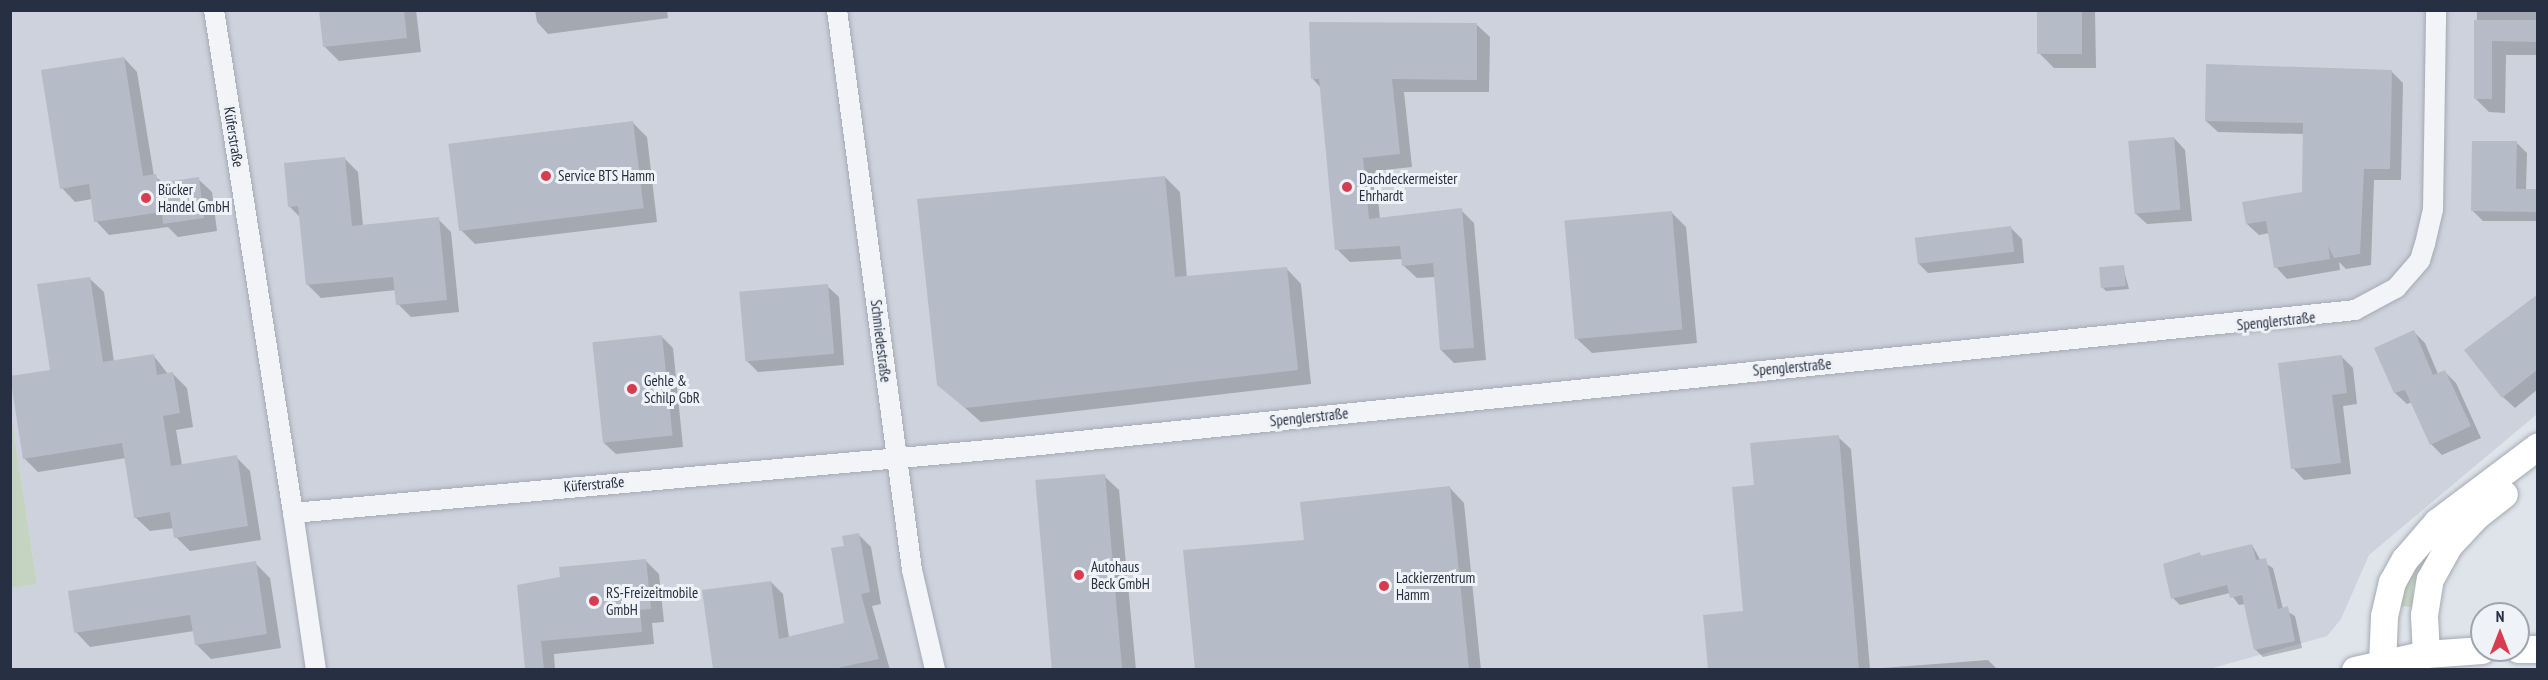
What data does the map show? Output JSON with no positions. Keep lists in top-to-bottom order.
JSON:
{
  "streets": {
    "street": ["Küferstraße", "Spenglerstraße", "Schmiedestraße"]
  },
  "crossings": [
    ["Küferstraße", "Spenglerstraße"],
    ["Küferstraße", "Schmiedestraße"],
    ["Spenglerstraße", "Schmiedestraße"]
  ],
  "places": [
    "Service BTS Hamm",
    "Dachdeckermeister Ehrhardt",
    "Bücker Handel GmbH",
    "Gehle & Schilp GbR",
    "Autohaus Beck GmbH",
    "Lackierzentrum Hamm",
    "RS-Freizeitmobile GmbH"
  ],
  "north": "top"
}
